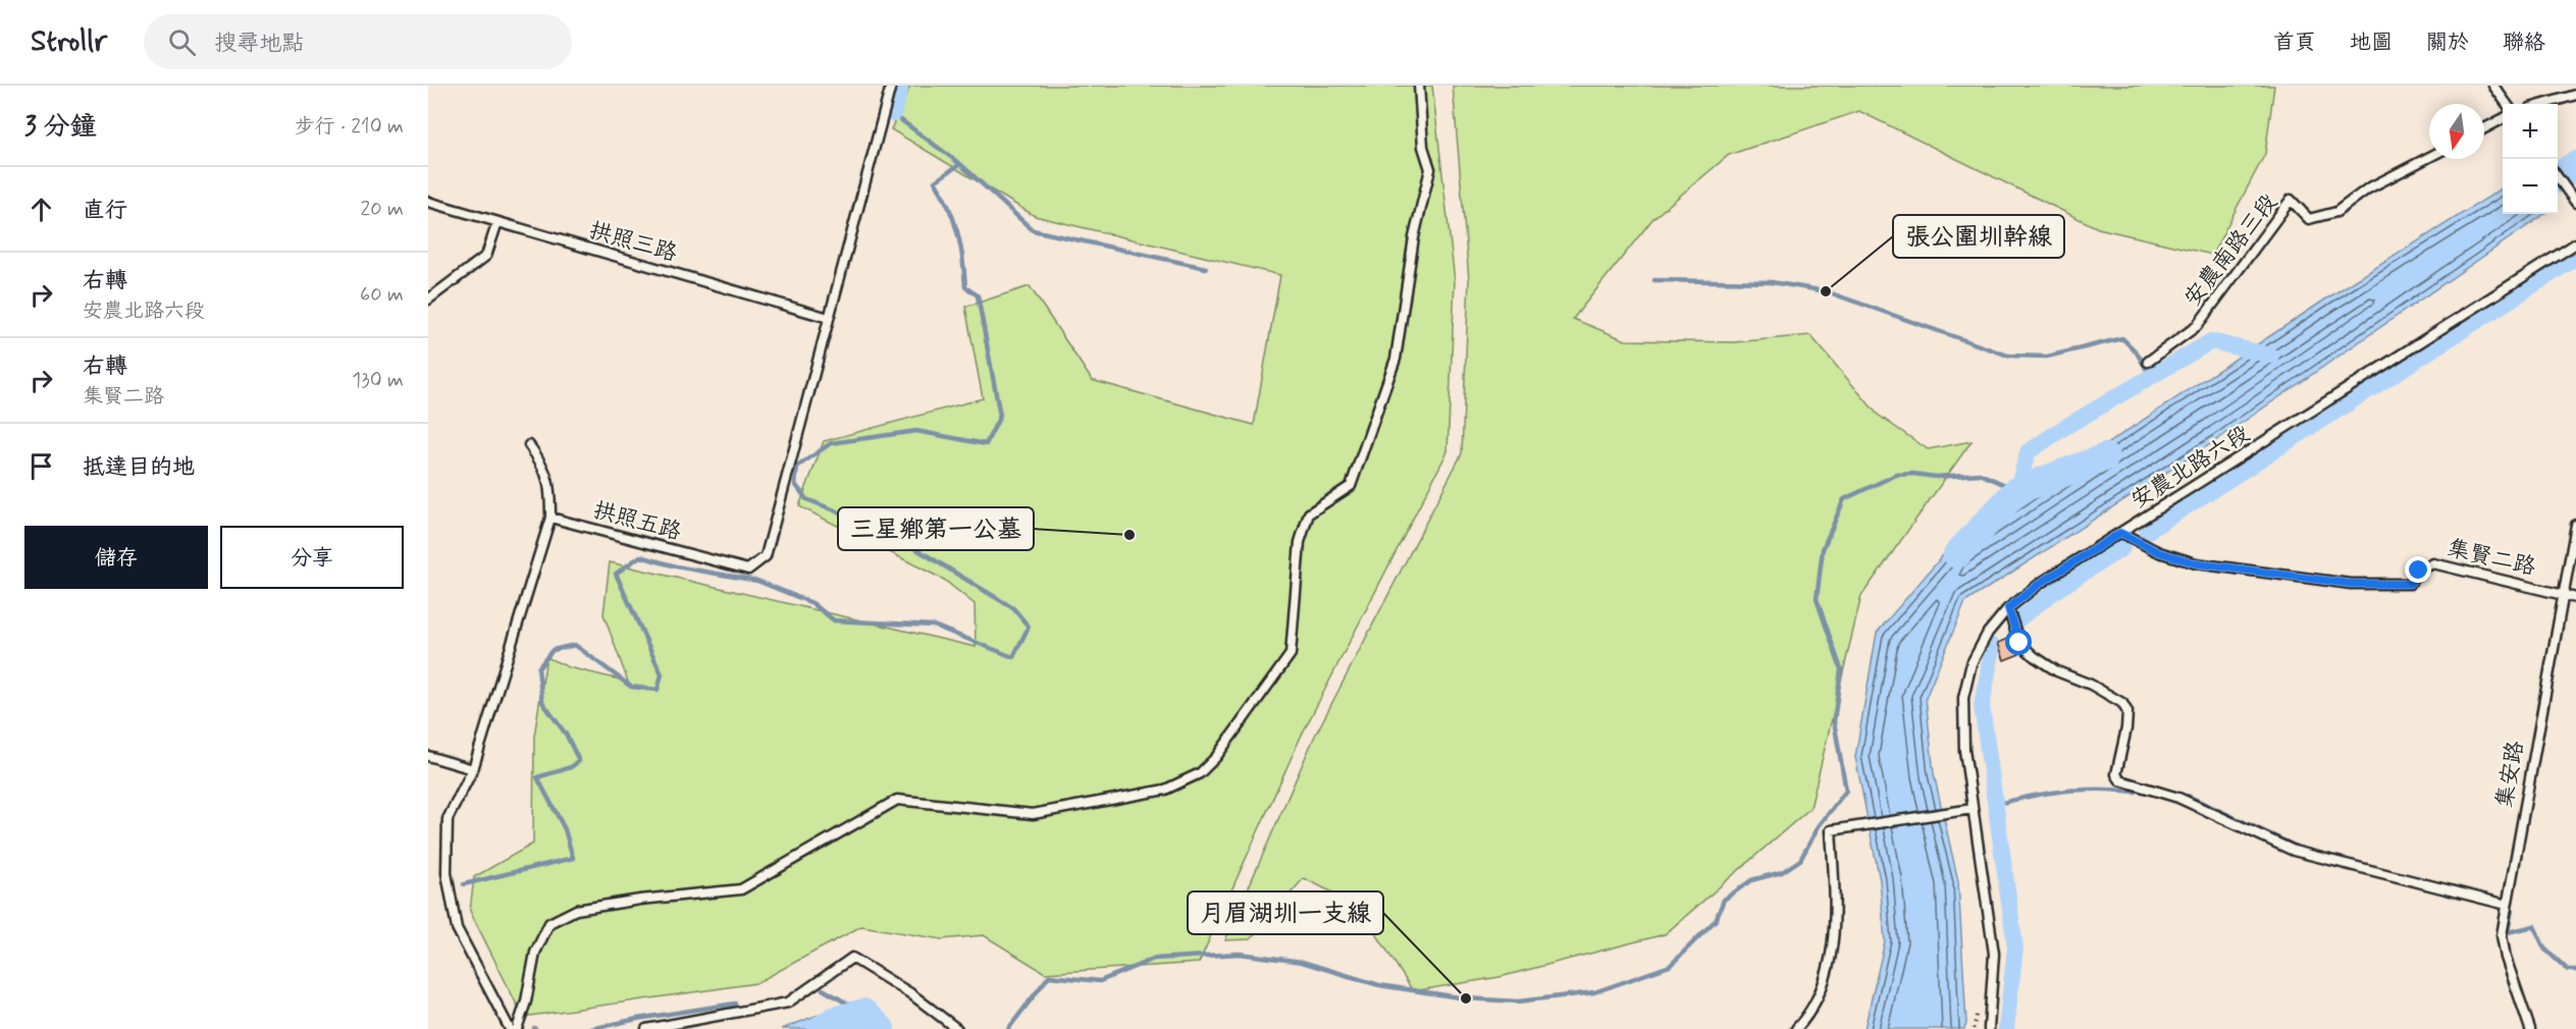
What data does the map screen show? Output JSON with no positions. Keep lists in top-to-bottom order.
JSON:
{
  "streets": {
    "lane": [
      "拱照三路",
      "安農南路三段",
      "安農北路六段",
      "拱照五路",
      "集賢二路",
      "集安路"
    ]
  },
  "crossings": [
    ["拱照三路", "拱照五路"],
    ["安農北路六段", "集賢二路"],
    ["集賢二路", "集安路"]
  ],
  "places": ["張公圍圳幹線", "三星鄉第一公墓", "月眉湖圳一支線"],
  "north": "bottom",
  "page": {
    "header": "Strollr",
    "search": "搜尋地點",
    "nav": [
      "首頁",
      "地圖",
      "關於",
      "聯絡"
    ],
    "heading": ["3 分鐘", "步行 · 210 m"],
    "map_buttons": ["+", "−"],
    "list": [
      ["直行", "20 m"],
      ["右轉", "安農北路六段", "60 m"],
      ["右轉", "集賢二路", "130 m"],
      "抵達目的地"
    ],
    "buttons": ["儲存", "分享"]
  }
}
